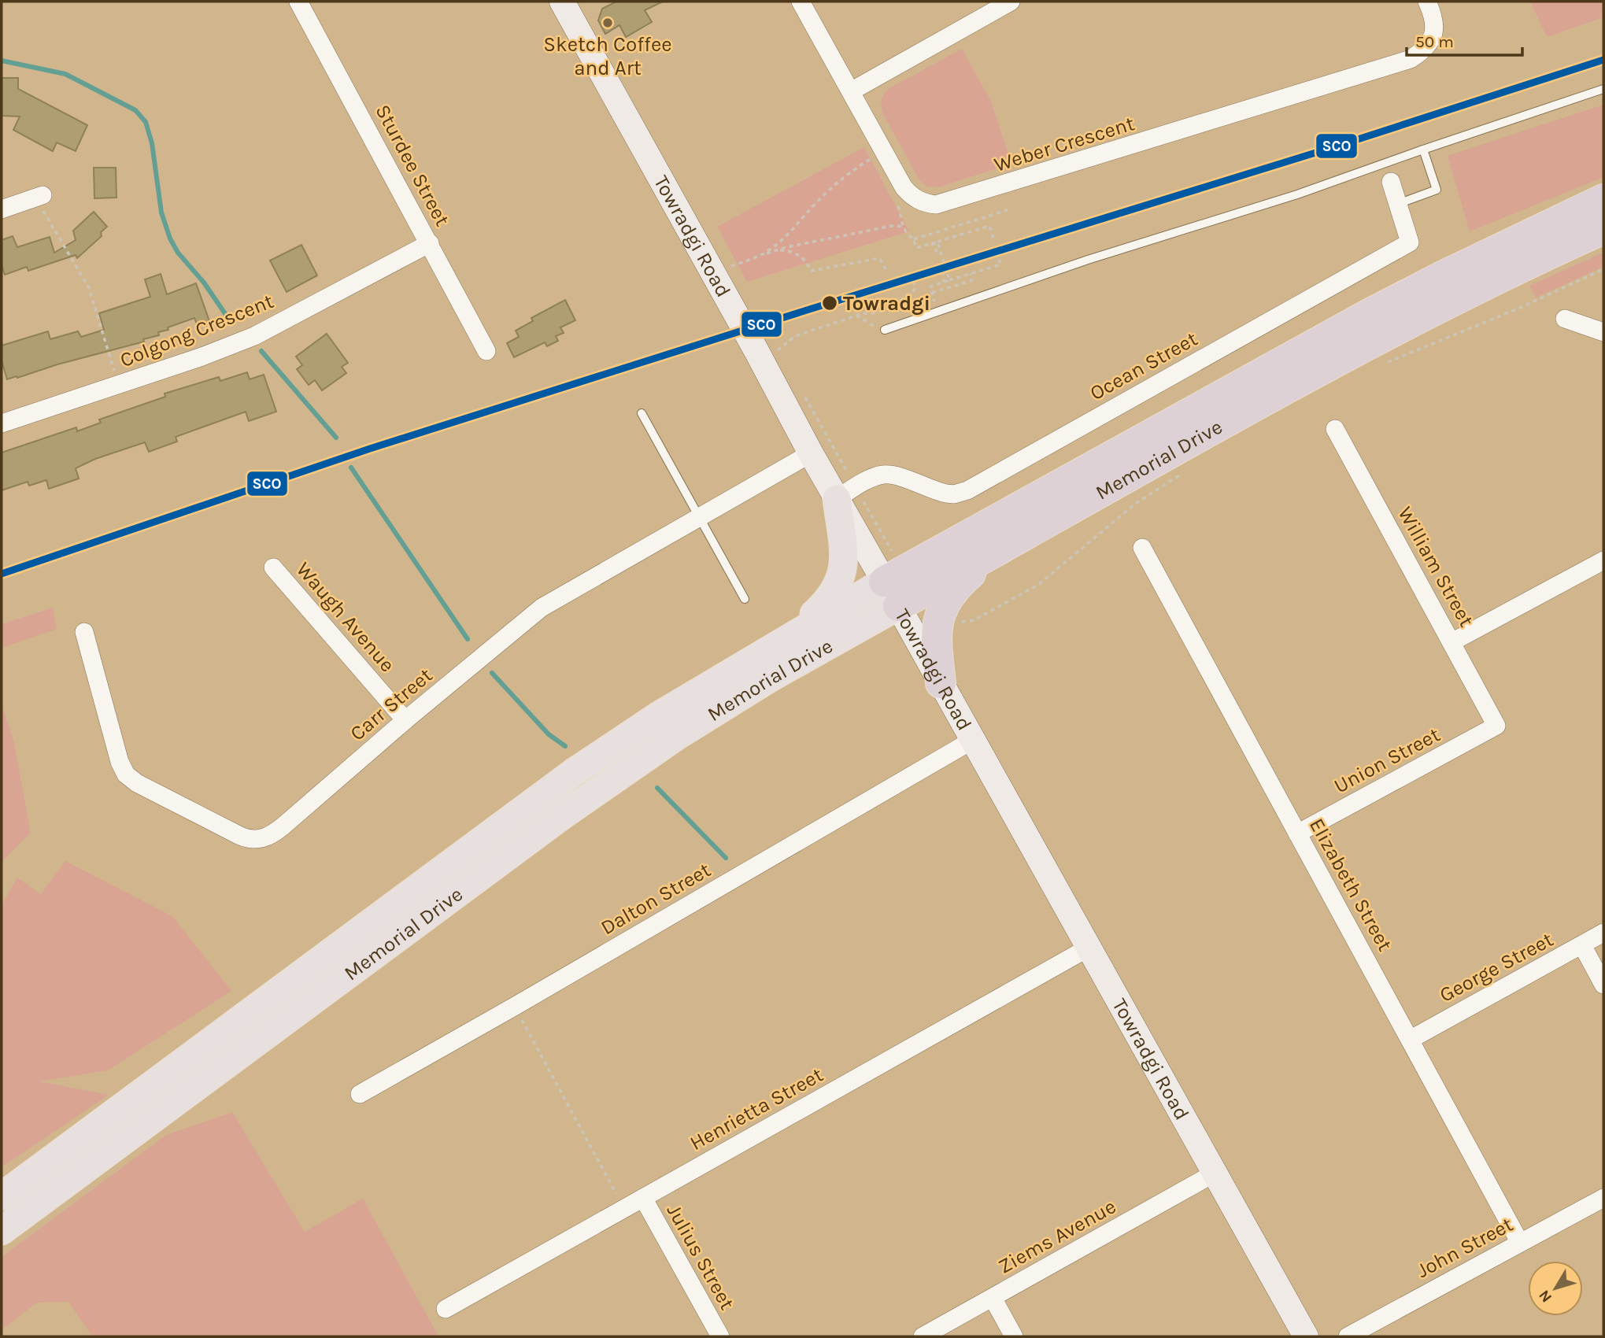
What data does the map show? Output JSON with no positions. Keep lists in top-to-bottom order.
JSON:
{
  "streets": {
    "highway": ["Memorial Drive"],
    "main road": ["Towradgi Road"],
    "street": [
      "Weber Crescent",
      "Sturdee Street",
      "Colgong Crescent",
      "Ocean Street",
      "William Street",
      "Waugh Avenue",
      "Carr Street",
      "Union Street",
      "Elizabeth Street",
      "Dalton Street",
      "George Street",
      "Henrietta Street",
      "Ziems Avenue",
      "John Street",
      "Julius Street"
    ]
  },
  "crossings": [
    ["Sturdee Street", "Colgong Crescent"],
    ["Towradgi Road", "Ocean Street"],
    ["Towradgi Road", "Memorial Drive"],
    ["Towradgi Road", "Carr Street"],
    ["Towradgi Road", "Dalton Street"],
    ["Towradgi Road", "Henrietta Street"],
    ["Towradgi Road", "Ziems Avenue"],
    ["William Street", "Union Street"],
    ["Waugh Avenue", "Carr Street"],
    ["Union Street", "Elizabeth Street"],
    ["Elizabeth Street", "George Street"],
    ["Elizabeth Street", "John Street"],
    ["Henrietta Street", "Julius Street"]
  ],
  "places": ["Sketch Coffee and Art", "Towradgi"],
  "lines": ["transit line SCO"],
  "scale_bar": "50 m",
  "north": "bottom left"
}
